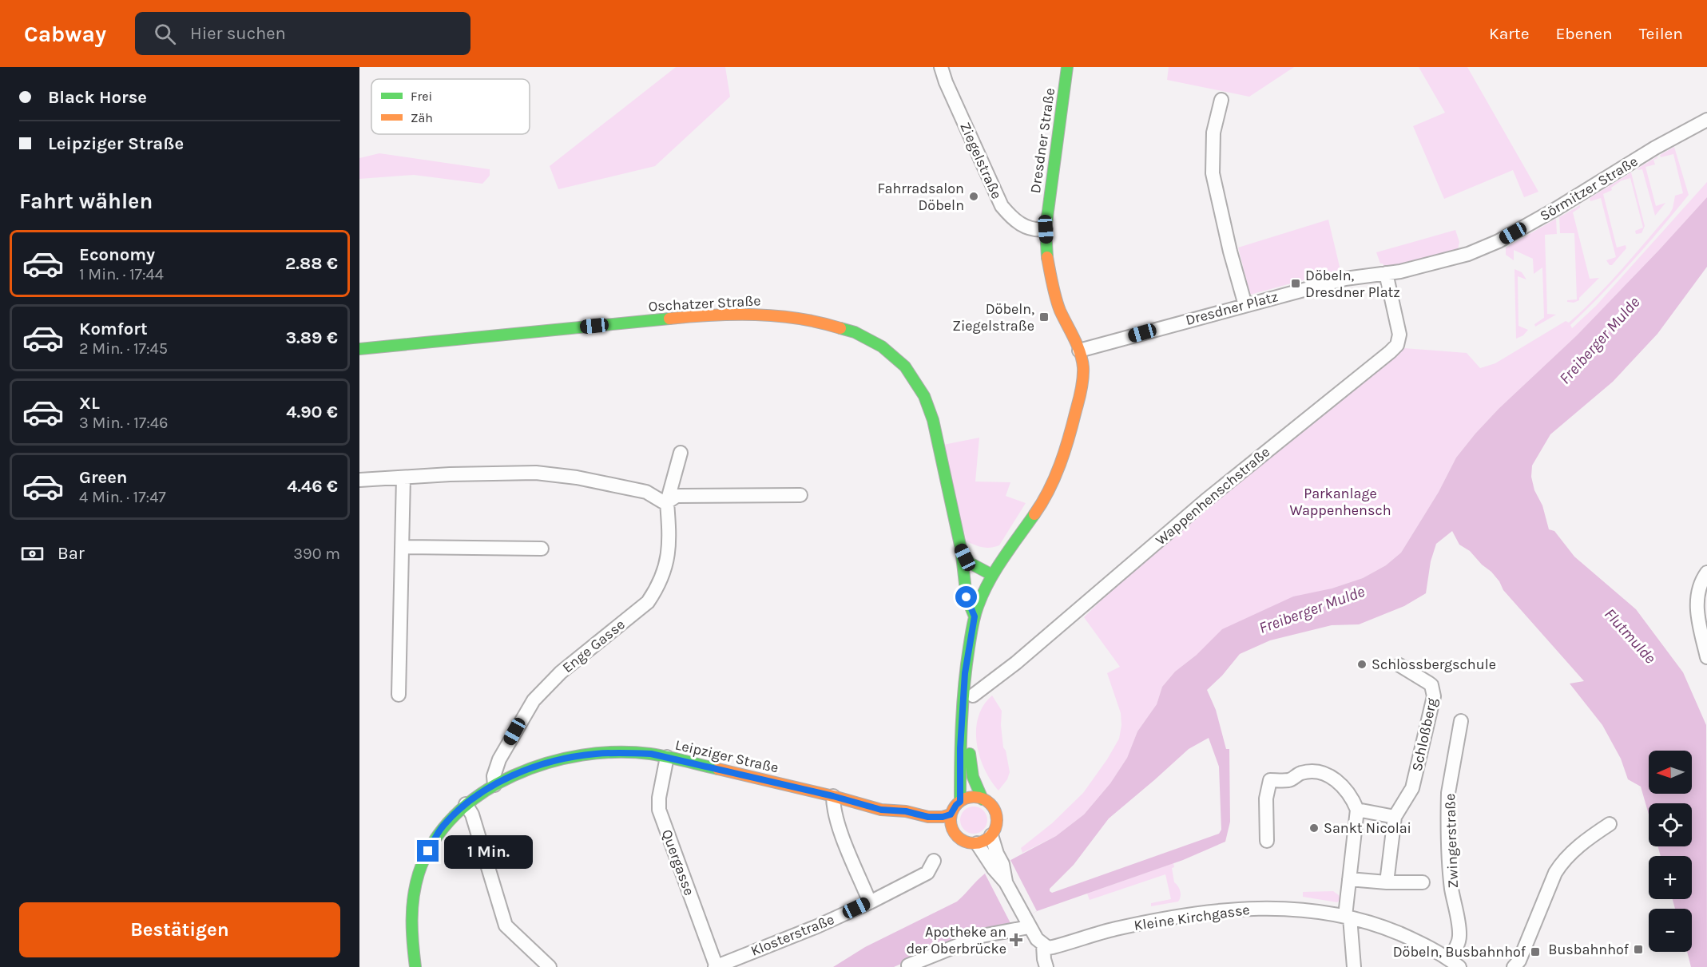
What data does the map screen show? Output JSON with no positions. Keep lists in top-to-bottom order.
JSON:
{
  "streets": {
    "main road": ["Dresdner Straße", "Oschatzer Straße", "Leipziger Straße"],
    "street": [
      "Ziegelstraße",
      "Sörmitzer Straße",
      "Dresdner Platz",
      "Wappenhenschstraße",
      "Enge Gasse",
      "Schloßberg",
      "Zwingerstraße",
      "Quergasse",
      "Kleine Kirchgasse",
      "Klosterstraße"
    ]
  },
  "crossings": [
    ["Dresdner Straße", "Ziegelstraße"],
    ["Dresdner Straße", "Oschatzer Straße"],
    ["Dresdner Straße", "Dresdner Platz"],
    ["Dresdner Straße", "Leipziger Straße"],
    ["Sörmitzer Straße", "Dresdner Platz"],
    ["Sörmitzer Straße", "Wappenhenschstraße"],
    ["Dresdner Platz", "Wappenhenschstraße"],
    ["Enge Gasse", "Leipziger Straße"],
    ["Leipziger Straße", "Quergasse"],
    ["Zwingerstraße", "Kleine Kirchgasse"],
    ["Quergasse", "Klosterstraße"]
  ],
  "water": ["Freiberger Mulde", "Flutmulde"],
  "parks": ["Parkanlage Wappenhensch"],
  "places": {
    "other": ["Fahrradsalon Döbeln", "Schlossbergschule", "Sankt Nicolai"],
    "transit": [
      "Döbeln, Dresdner Platz",
      "Döbeln, Ziegelstraße",
      "Busbahnhof",
      "Döbeln, Busbahnhof"
    ],
    "health": ["Apotheke an der Oberbrücke"]
  },
  "legend": ["Frei", "Zäh"],
  "north": "left",
  "page": {
    "header": "Cabway",
    "search": "Hier suchen",
    "nav": ["Karte", "Ebenen", "Teilen"],
    "banner": ["Black Horse", "Leipziger Straße"],
    "heading": "Fahrt wählen",
    "list": [
      {
        "name": "Economy",
        "note": "1 Min. · 17:44",
        "value": "2.88 €"
      },
      {
        "name": "Komfort",
        "note": "2 Min. · 17:45",
        "value": "3.89 €"
      },
      {
        "name": "XL",
        "note": "3 Min. · 17:46",
        "value": "4.90 €"
      },
      {
        "name": "Green",
        "note": "4 Min. · 17:47",
        "value": "4.46 €"
      }
    ],
    "pay": ["Bar", "390 m"],
    "map_buttons": ["+", "−"],
    "bubble": "1 Min.",
    "buttons": "Bestätigen"
  }
}
